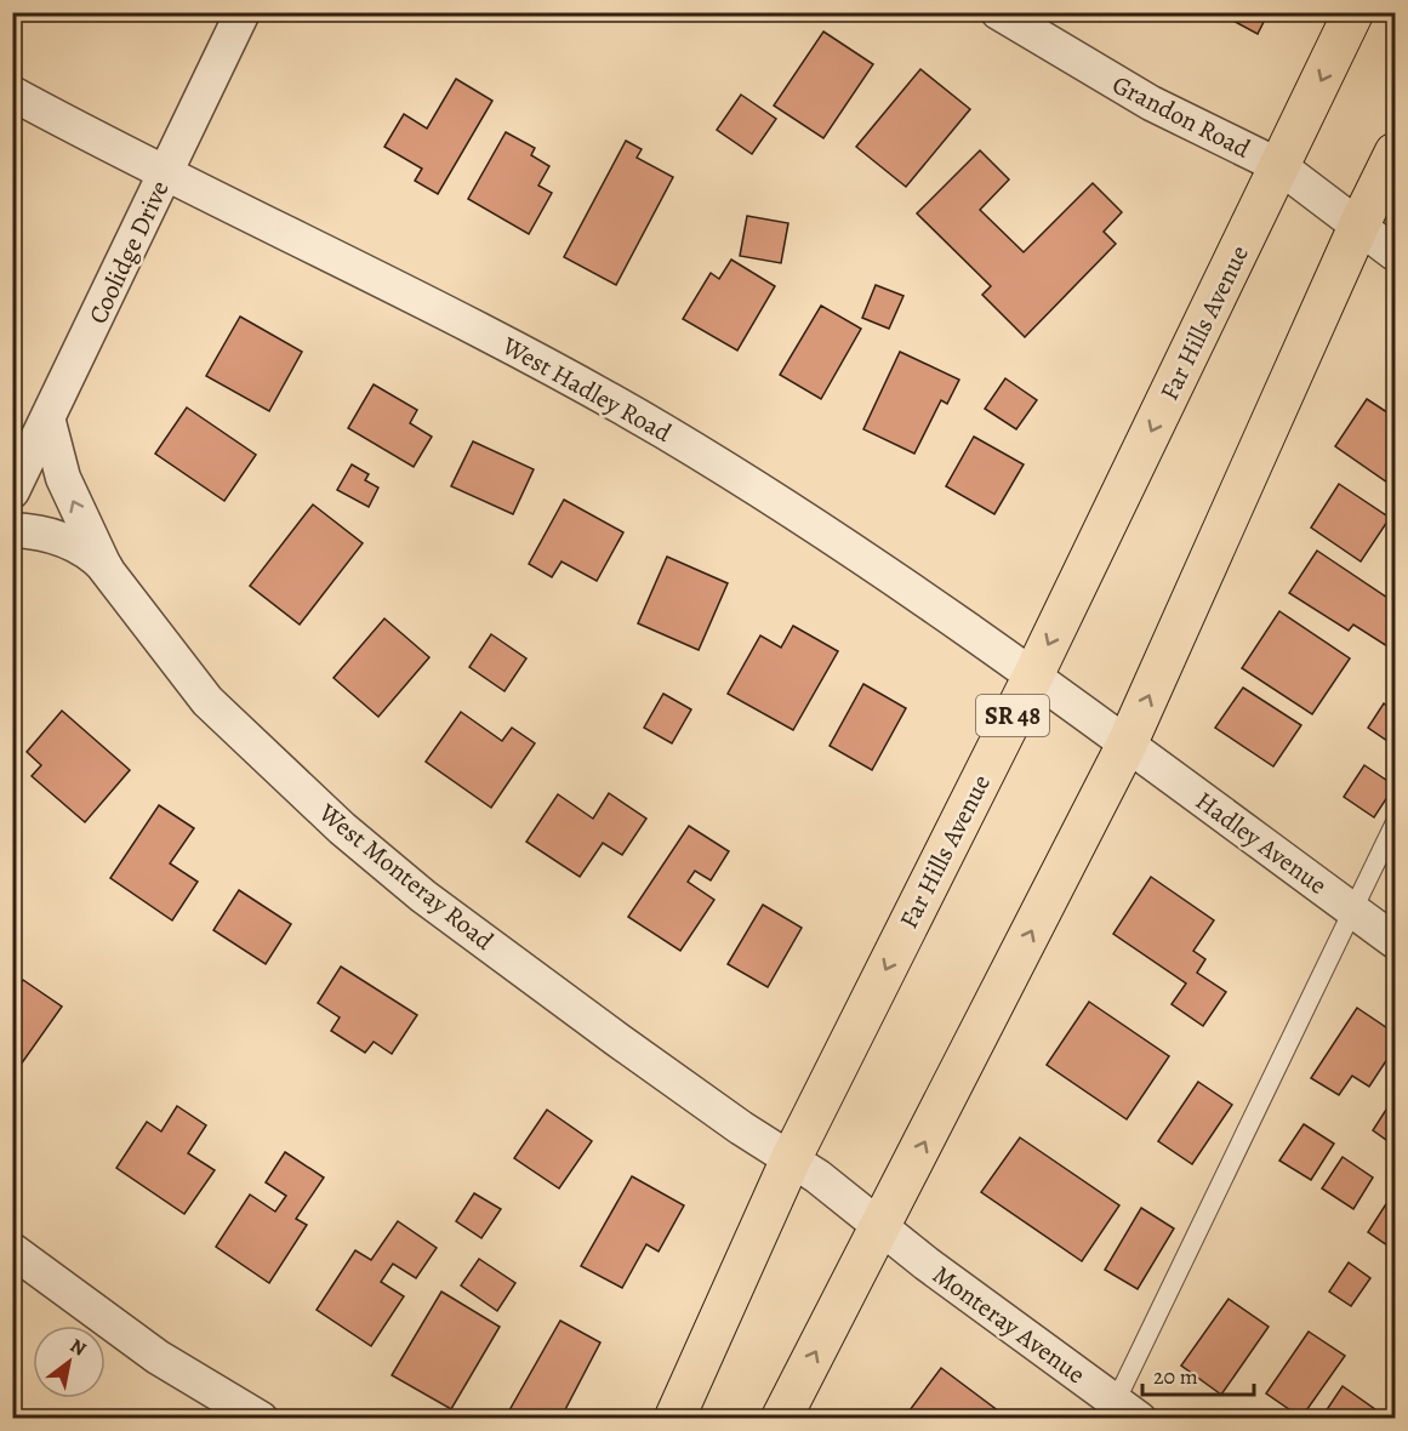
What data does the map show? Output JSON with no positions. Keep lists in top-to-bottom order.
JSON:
{
  "streets": {
    "main road": ["Far Hills Avenue", "SR 48"],
    "street": [
      "Grandon Road",
      "Coolidge Drive",
      "West Hadley Road",
      "Hadley Avenue",
      "West Monteray Road",
      "Monteray Avenue"
    ]
  },
  "crossings": [
    ["Grandon Road", "Far Hills Avenue"],
    ["Coolidge Drive", "West Hadley Road"],
    ["Coolidge Drive", "West Monteray Road"],
    ["Far Hills Avenue", "West Hadley Road"],
    ["Far Hills Avenue", "West Monteray Road"],
    ["West Hadley Road", "Hadley Avenue"],
    ["West Monteray Road", "Monteray Avenue"]
  ],
  "scale_bar": "20 m",
  "north": "top right"
}
